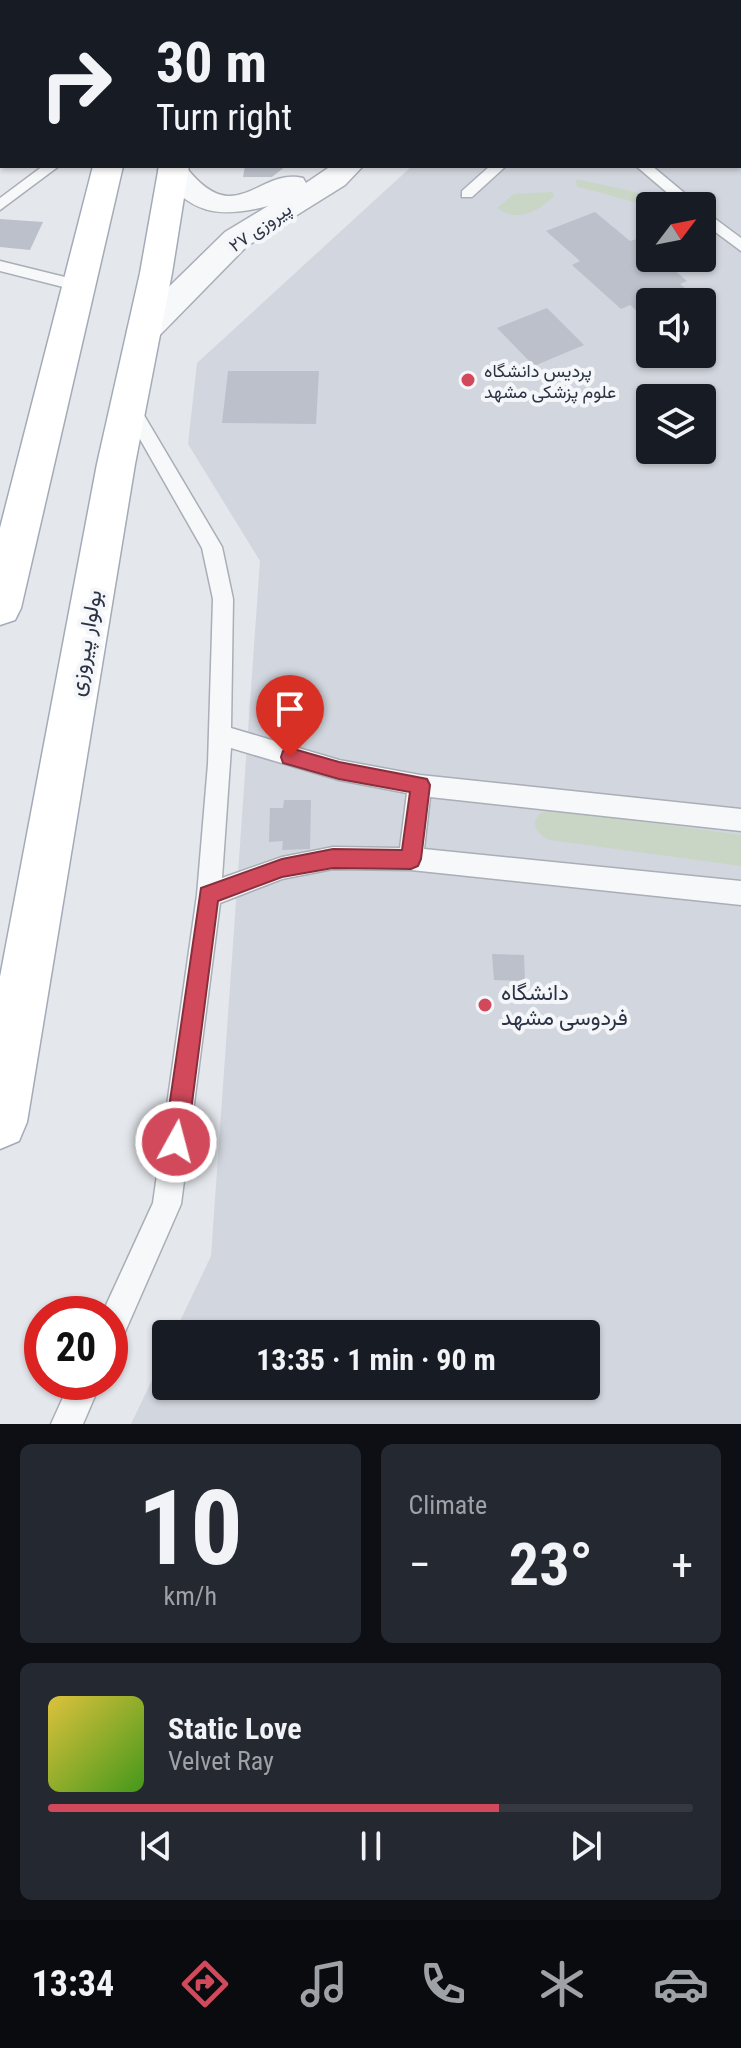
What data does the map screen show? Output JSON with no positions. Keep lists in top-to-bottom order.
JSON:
{
  "streets": {
    "main road": ["بولوار پیروزی"],
    "street": ["پیروزی ۲۷"]
  },
  "crossings": [
    ["پیروزی ۲۷", "بولوار پیروزی"]
  ],
  "places": ["پردیس دانشگاه علوم پزشکی مشهد", "دانشگاه فردوسی مشهد"],
  "north": "top right",
  "page": {
    "turn": ["30 m", "Turn right"],
    "limit": "20",
    "trip": "13:35 · 1 min · 90 m",
    "tile": [
      ["10", "km/h"],
      "Climate"
    ],
    "heat": ["−", "23°", "+"],
    "song": ["Static Love", "Velvet Ray"],
    "tabs": "13:34"
  }
}
